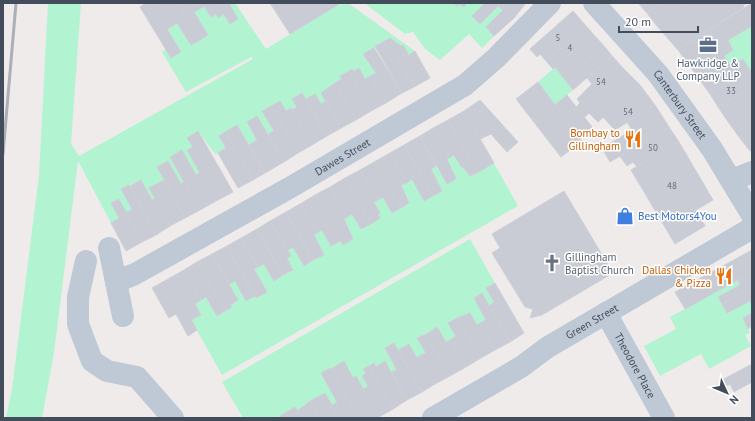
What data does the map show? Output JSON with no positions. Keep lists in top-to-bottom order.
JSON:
{
  "streets": {
    "street": [
      "Canterbury Street",
      "Dawes Street",
      "Green Street",
      "Theodore Place"
    ]
  },
  "crossings": [
    ["Green Street", "Theodore Place"]
  ],
  "places": {
    "office": ["Hawkridge & Company LLP"],
    "restaurant": ["Bombay to Gillingham", "Dallas Chicken & Pizza"],
    "shop": ["Best Motors4You"],
    "church": ["Gillingham Baptist Church"]
  },
  "house_numbers": [
    "5",
    "4",
    "54",
    "33",
    "54",
    "50",
    "48"
  ],
  "scale_bar": "20 m",
  "north": "bottom right"
}
